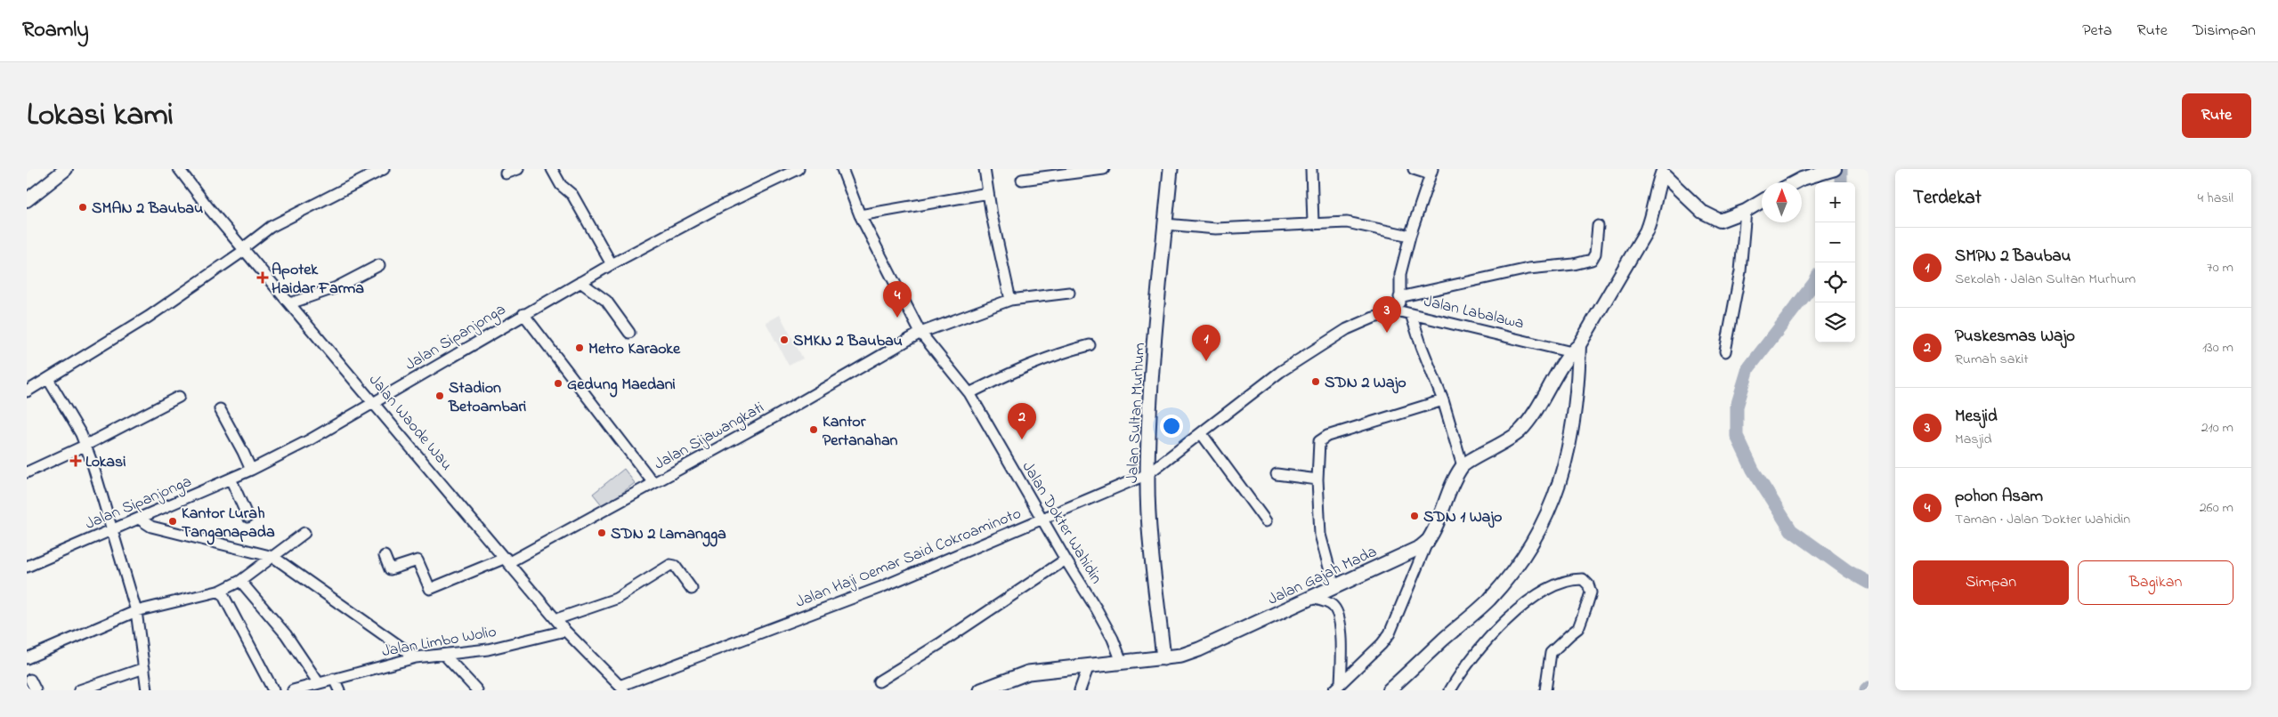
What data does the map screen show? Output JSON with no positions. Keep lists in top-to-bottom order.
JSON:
{
  "streets": {
    "highway": ["Jalan Sultan Murhum", "Jalan Gajah Mada"],
    "street": [
      "Jalan Labalawa",
      "Jalan Sipanjonga",
      "Jalan Waode Wau",
      "Jalan Sijawangkati",
      "Jalan Dokter Wahidin",
      "Jalan Haji Oemar Said Cokroaminoto",
      "Jalan Limbo Wolio"
    ]
  },
  "crossings": [
    ["Jalan Labalawa", "Jalan Haji Oemar Said Cokroaminoto"],
    ["Jalan Sipanjonga", "Jalan Waode Wau"],
    ["Jalan Sultan Murhum", "Jalan Haji Oemar Said Cokroaminoto"],
    ["Jalan Sultan Murhum", "Jalan Gajah Mada"],
    ["Jalan Waode Wau", "Jalan Sijawangkati"],
    ["Jalan Waode Wau", "Jalan Haji Oemar Said Cokroaminoto"],
    ["Jalan Waode Wau", "Jalan Limbo Wolio"],
    ["Jalan Sijawangkati", "Jalan Dokter Wahidin"],
    ["Jalan Dokter Wahidin", "Jalan Haji Oemar Said Cokroaminoto"],
    ["Jalan Dokter Wahidin", "Jalan Gajah Mada"]
  ],
  "places": {
    "other": [
      "SMAN 2 Baubau",
      "SMKN 2 Baubau",
      "Metro Karaoke",
      "SDN 2 Wajo",
      "Gedung Maedani",
      "Stadion Betoambari",
      "Kantor Pertanahan",
      "SDN 1 Wajo",
      "Kantor Lurah Tanganapada",
      "SDN 2 Lamangga"
    ],
    "health": ["Apotek Haidar Farma", "Lokasi"]
  },
  "north": "top",
  "page": {
    "header": "Roamly",
    "nav": ["Peta", "Rute", "Disimpan"],
    "title": "Lokasi kami",
    "buttons": [
      "Rute",
      ["Simpan", "Bagikan"]
    ],
    "heading": ["Terdekat", "4 hasil"],
    "map_buttons": ["+", "−"],
    "list": [
      {
        "mark": "1",
        "name": "SMPN 2 Baubau",
        "note": "Sekolah · Jalan Sultan Murhum",
        "value": "70 m"
      },
      {
        "mark": "2",
        "name": "Puskesmas Wajo",
        "note": "Rumah sakit",
        "value": "130 m"
      },
      {
        "mark": "3",
        "name": "Mesjid",
        "note": "Masjid",
        "value": "210 m"
      },
      {
        "mark": "4",
        "name": "pohon Asam",
        "note": "Taman · Jalan Dokter Wahidin",
        "value": "260 m"
      }
    ],
    "pins": [
      "4",
      "3",
      "1",
      "2"
    ]
  }
}
